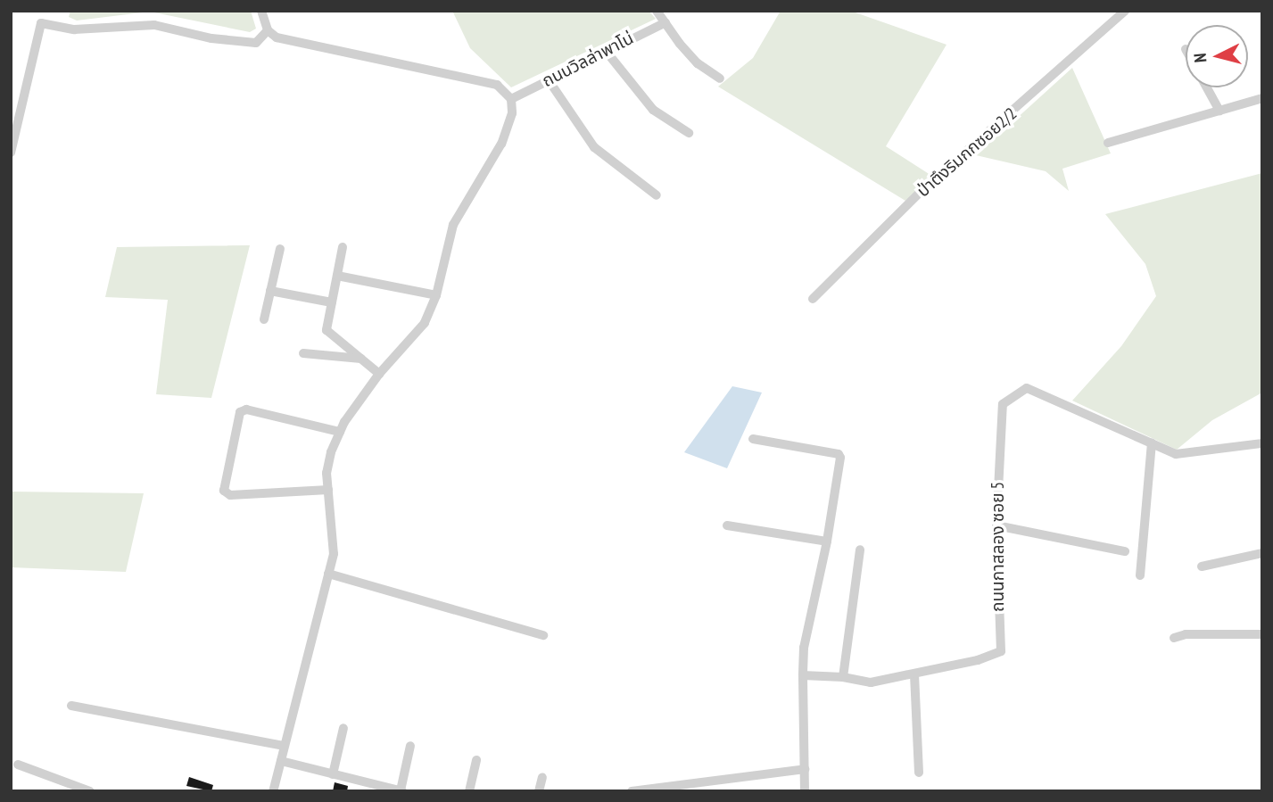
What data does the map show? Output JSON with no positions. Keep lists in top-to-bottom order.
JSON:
{
  "streets": {
    "street": ["ถนนวิลล่าพาโน่", "ป่าตึงริมกกซอย2/2", "ถนนกาสลอง ซอย 5"]
  },
  "north": "left"
}
